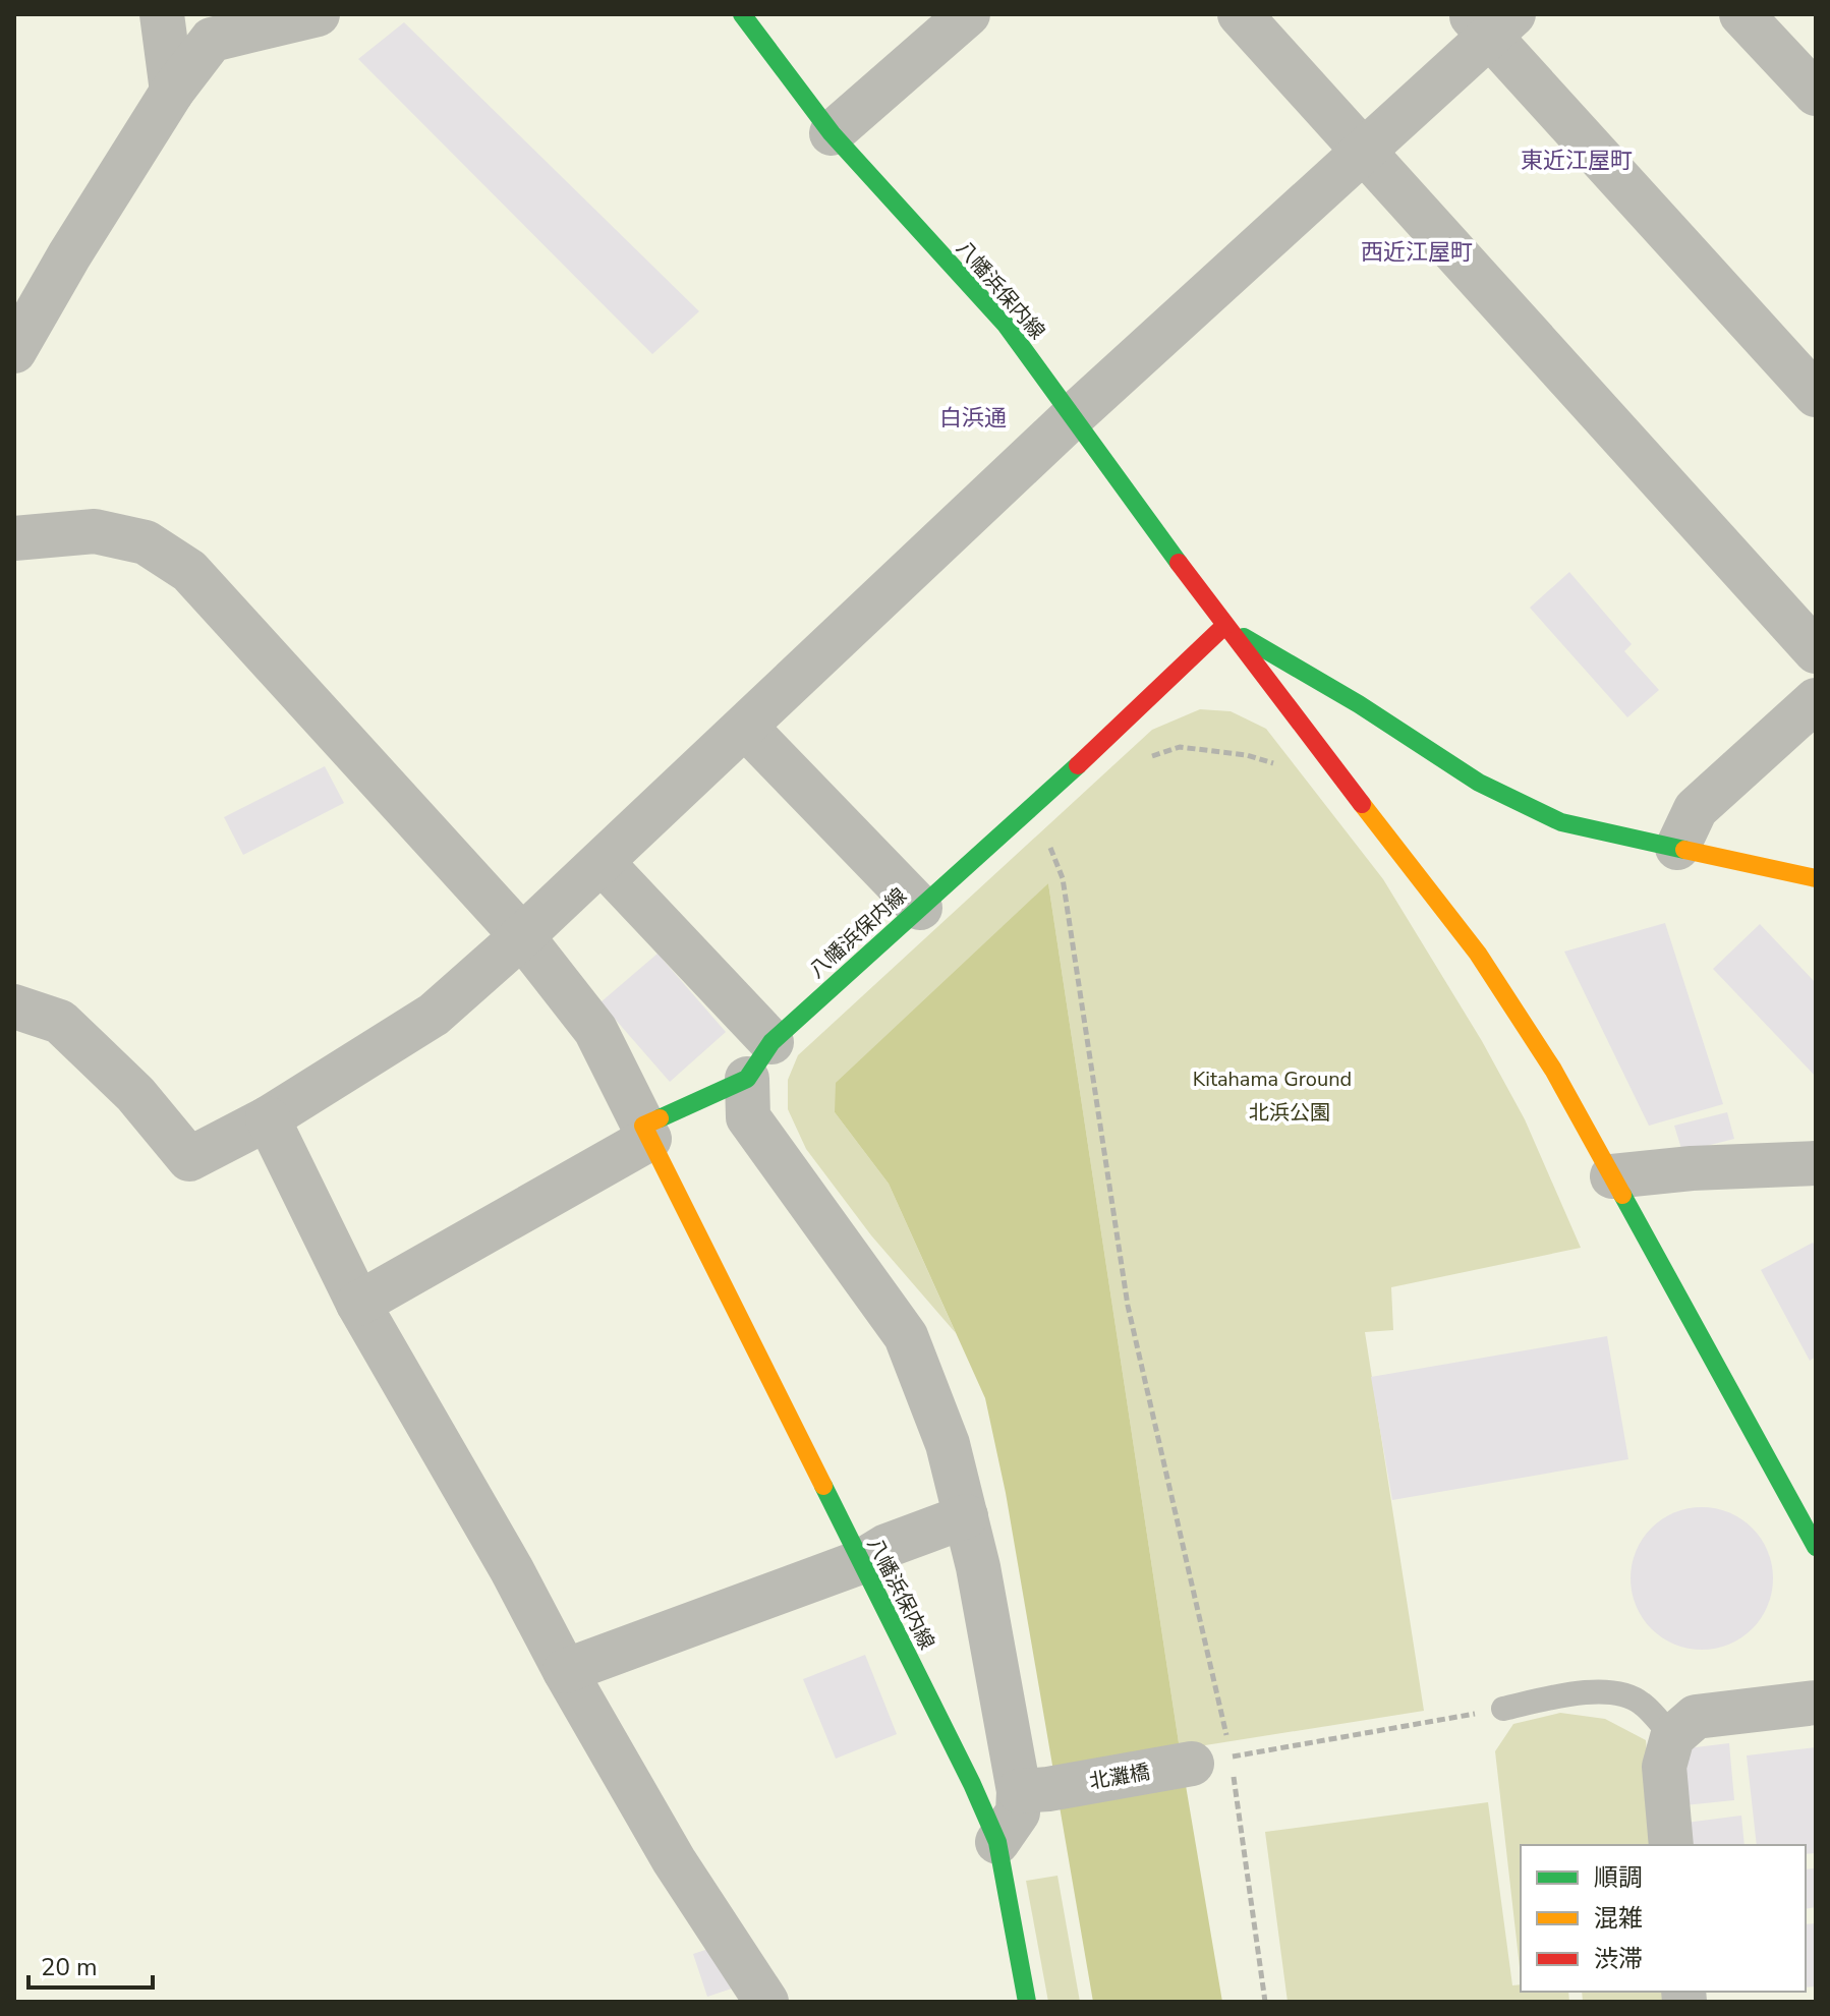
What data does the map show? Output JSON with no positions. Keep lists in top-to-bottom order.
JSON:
{
  "streets": {
    "main road": ["八幡浜保内線"],
    "street": ["北灘橋"]
  },
  "districts": ["東近江屋町", "西近江屋町", "白浜通"],
  "parks": ["Kitahama Ground", "北浜公園"],
  "legend": ["順調", "混雑", "渋滞"],
  "scale_bar": "20 m"
}
